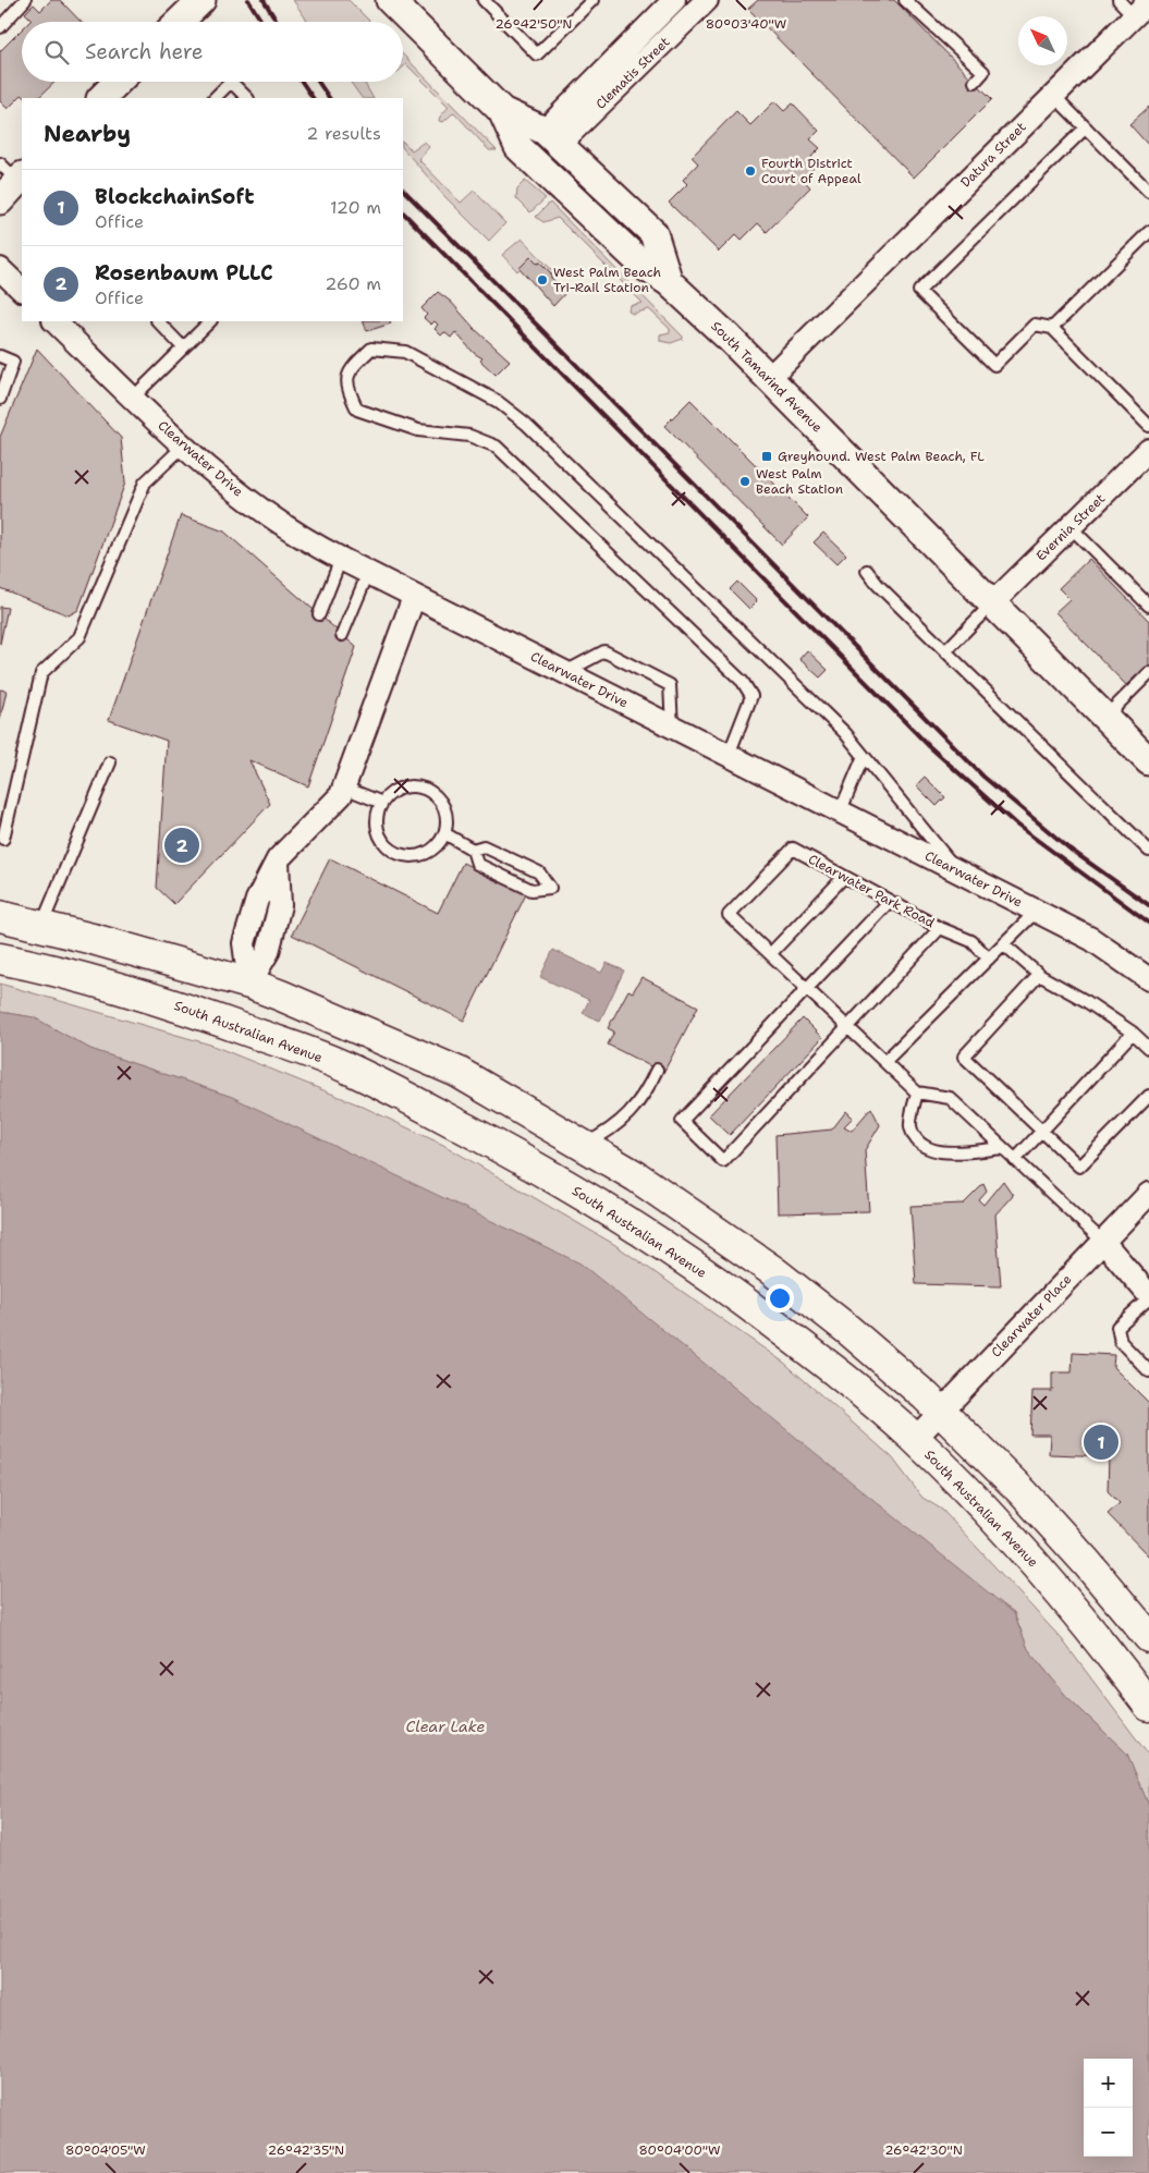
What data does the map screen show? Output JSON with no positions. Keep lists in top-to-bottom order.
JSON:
{
  "streets": {
    "main road": ["South Australian Avenue"],
    "street": [
      "Clematis Street",
      "Datura Street",
      "South Tamarind Avenue",
      "Clearwater Drive",
      "Evernia Street",
      "Clearwater Place"
    ],
    "lane": ["Clearwater Park Road"]
  },
  "crossings": [
    ["Datura Street", "South Tamarind Avenue"],
    ["South Tamarind Avenue", "Evernia Street"],
    ["South Australian Avenue", "Clearwater Place"]
  ],
  "water": ["Clear Lake"],
  "places": {
    "other": ["Fourth District Court of Appeal", "West Palm Beach Tri-Rail Station", "West Palm Beach Station"],
    "transit": ["Greyhound. West Palm Beach, FL"]
  },
  "north": "top left",
  "page": {
    "search": "Search here",
    "heading": ["Nearby", "2 results"],
    "list": [
      {
        "mark": "1",
        "name": "BlockchainSoft",
        "note": "Office",
        "value": "120 m"
      },
      {
        "mark": "2",
        "name": "Rosenbaum PLLC",
        "note": "Office",
        "value": "260 m"
      }
    ],
    "pins": ["2", "1"],
    "map_buttons": ["+", "−"]
  },
  "coordinates": [
    "80°03'40\"W",
    "26°42'50\"N",
    "26°42'35\"N",
    "26°42'30\"N",
    "80°04'05\"W",
    "80°04'00\"W"
  ]
}
